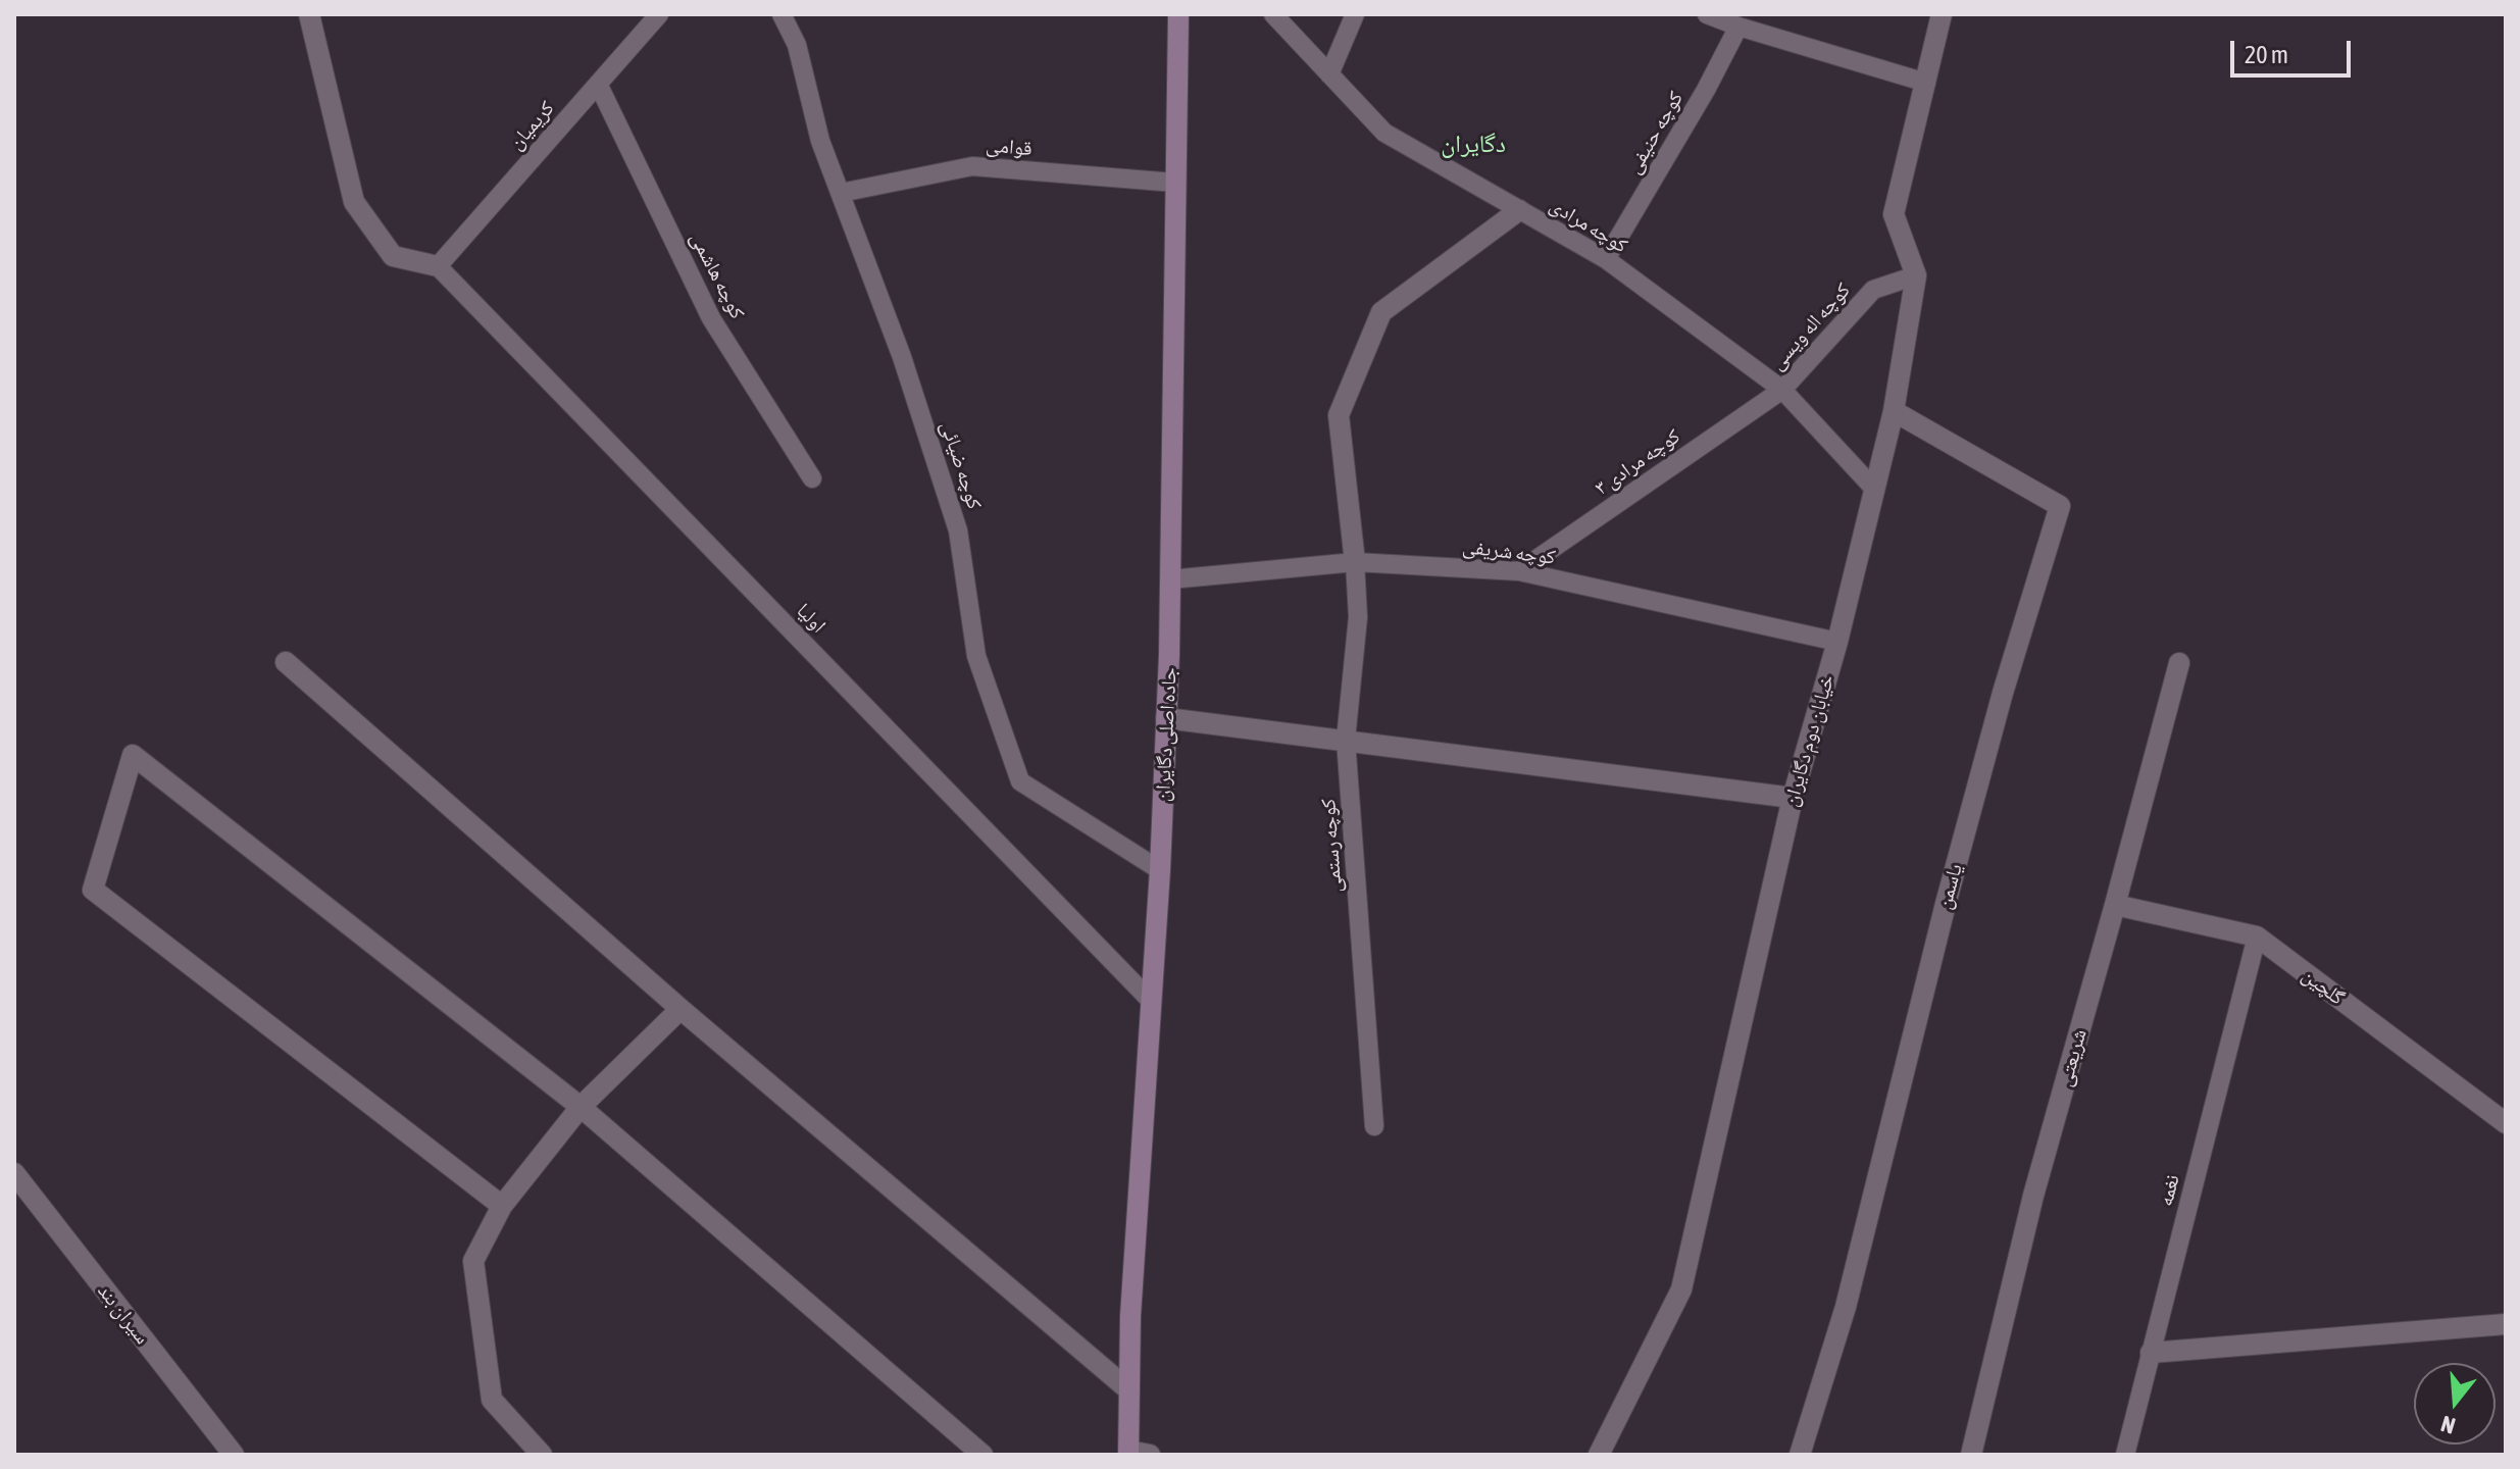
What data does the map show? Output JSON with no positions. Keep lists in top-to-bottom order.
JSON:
{
  "streets": {
    "street": [
      "جاده اصلی دگایران",
      "خیابان دوم دگایران",
      "یاسمن",
      "گلچین",
      "شریعتی",
      "سیران بند"
    ],
    "lane": [
      "کریمیان",
      "کوچه حنیفی",
      "قوامی",
      "کوچه مرادی",
      "کوچه هاشمی",
      "کوچه اله ویسی",
      "کوچه مرادی ۳",
      "کوچه ضیائی",
      "کوچه شریفی",
      "اولیا",
      "کوچه رستمی",
      "نغمه"
    ]
  },
  "crossings": [
    ["کریمیان", "کوچه هاشمی"],
    ["کریمیان", "اولیا"],
    ["کوچه حنیفی", "کوچه مرادی"],
    ["قوامی", "کوچه ضیائی"],
    ["قوامی", "جاده اصلی دگایران"],
    ["کوچه مرادی", "کوچه اله ویسی"],
    ["کوچه مرادی", "کوچه مرادی ۳"],
    ["کوچه مرادی", "خیابان دوم دگایران"],
    ["کوچه اله ویسی", "کوچه مرادی ۳"],
    ["کوچه اله ویسی", "خیابان دوم دگایران"],
    ["کوچه مرادی ۳", "کوچه شریفی"],
    ["کوچه ضیائی", "جاده اصلی دگایران"],
    ["کوچه شریفی", "جاده اصلی دگایران"],
    ["کوچه شریفی", "خیابان دوم دگایران"],
    ["کوچه شریفی", "کوچه رستمی"],
    ["اولیا", "جاده اصلی دگایران"],
    ["خیابان دوم دگایران", "یاسمن"],
    ["گلچین", "شریعتی"],
    ["گلچین", "نغمه"]
  ],
  "districts": ["دگایران"],
  "scale_bar": "20 m",
  "north": "bottom"
}
